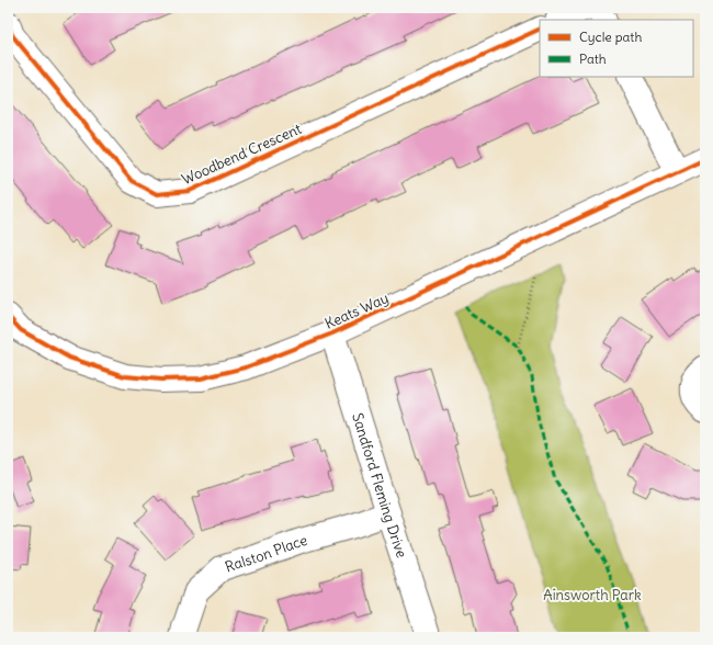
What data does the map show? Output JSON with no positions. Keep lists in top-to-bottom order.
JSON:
{
  "streets": {
    "street": [
      "Woodbend Crescent",
      "Keats Way",
      "Sandford Fleming Drive",
      "Ralston Place"
    ]
  },
  "crossings": [
    ["Keats Way", "Sandford Fleming Drive"],
    ["Sandford Fleming Drive", "Ralston Place"]
  ],
  "parks": ["Ainsworth Park"],
  "legend": ["Cycle path", "Path"]
}
